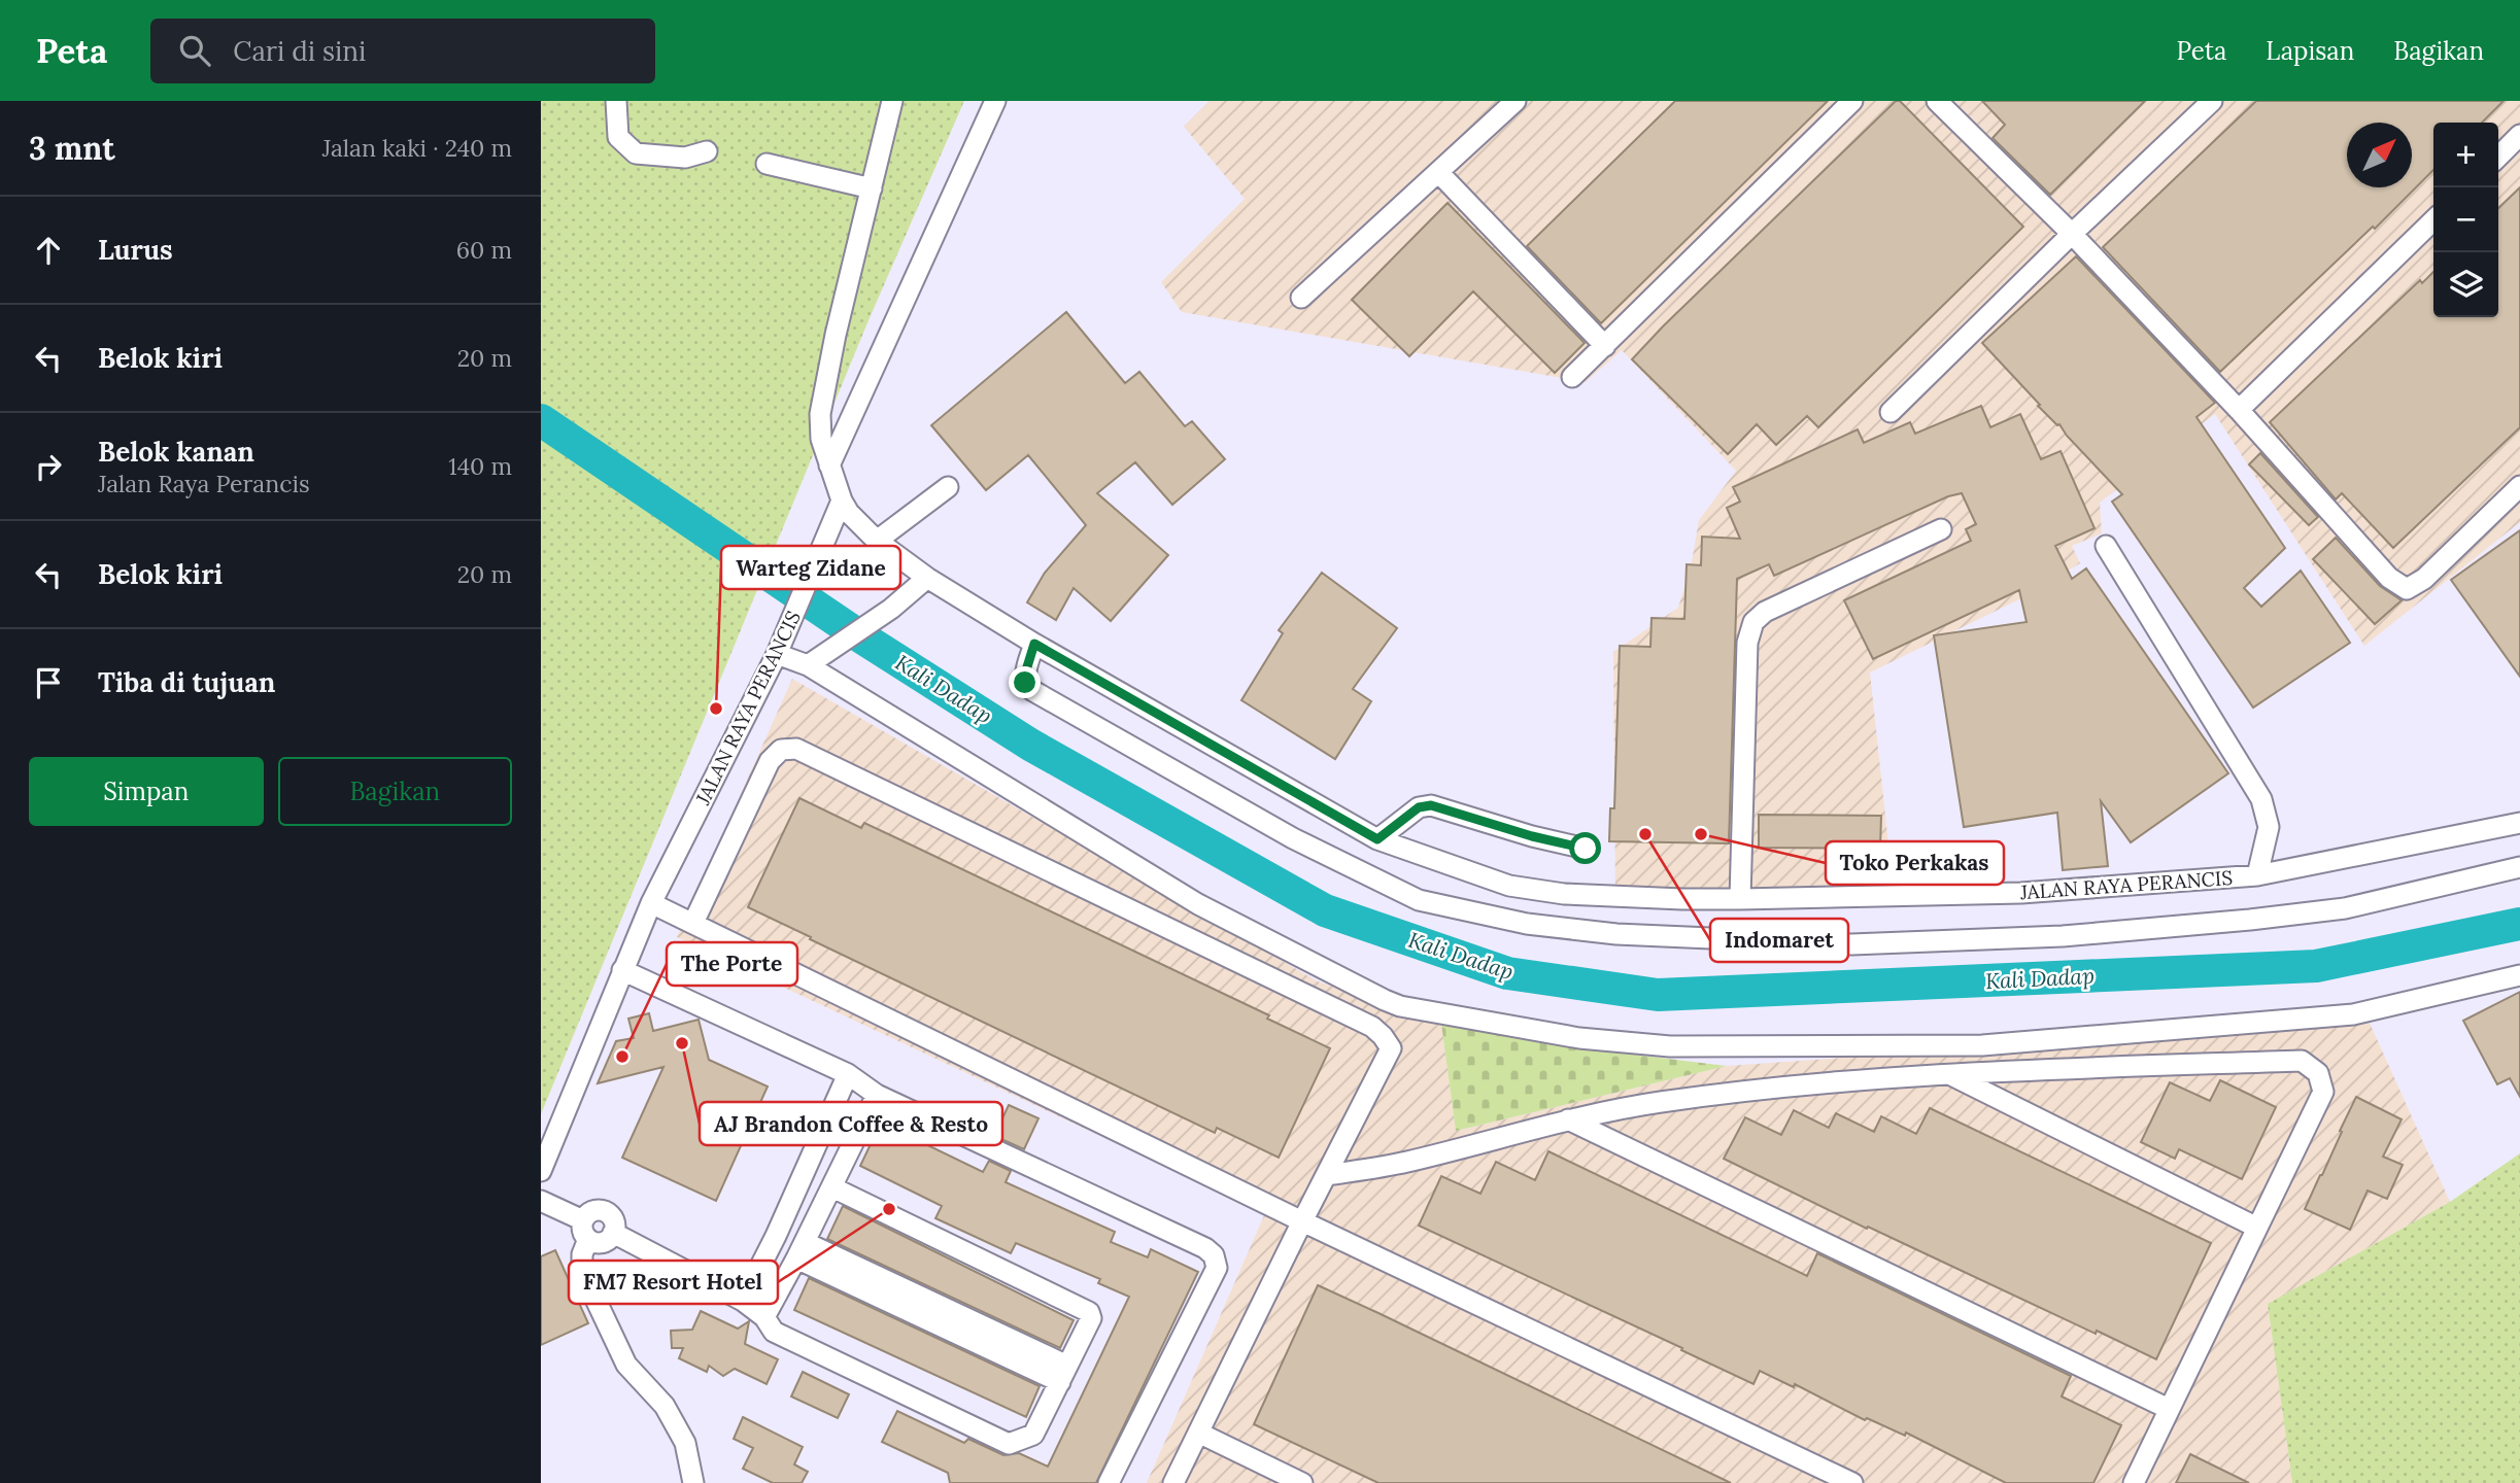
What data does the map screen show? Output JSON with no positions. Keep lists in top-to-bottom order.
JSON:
{
  "streets": {
    "street": ["JALAN RAYA PERANCIS"]
  },
  "water": ["Kali Dadap"],
  "places": [
    "Warteg Zidane",
    "Indomaret",
    "Toko Perkakas",
    "AJ Brandon Coffee & Resto",
    "The Porte",
    "FM7 Resort Hotel"
  ],
  "north": "top right",
  "page": {
    "header": "Peta",
    "search": "Cari di sini",
    "nav": ["Peta", "Lapisan", "Bagikan"],
    "heading": ["3 mnt", "Jalan kaki · 240 m"],
    "map_buttons": ["+", "−"],
    "list": [
      ["Lurus", "60 m"],
      ["Belok kiri", "20 m"],
      ["Belok kanan", "Jalan Raya Perancis", "140 m"],
      ["Belok kiri", "20 m"],
      "Tiba di tujuan"
    ],
    "buttons": ["Simpan", "Bagikan"]
  }
}
